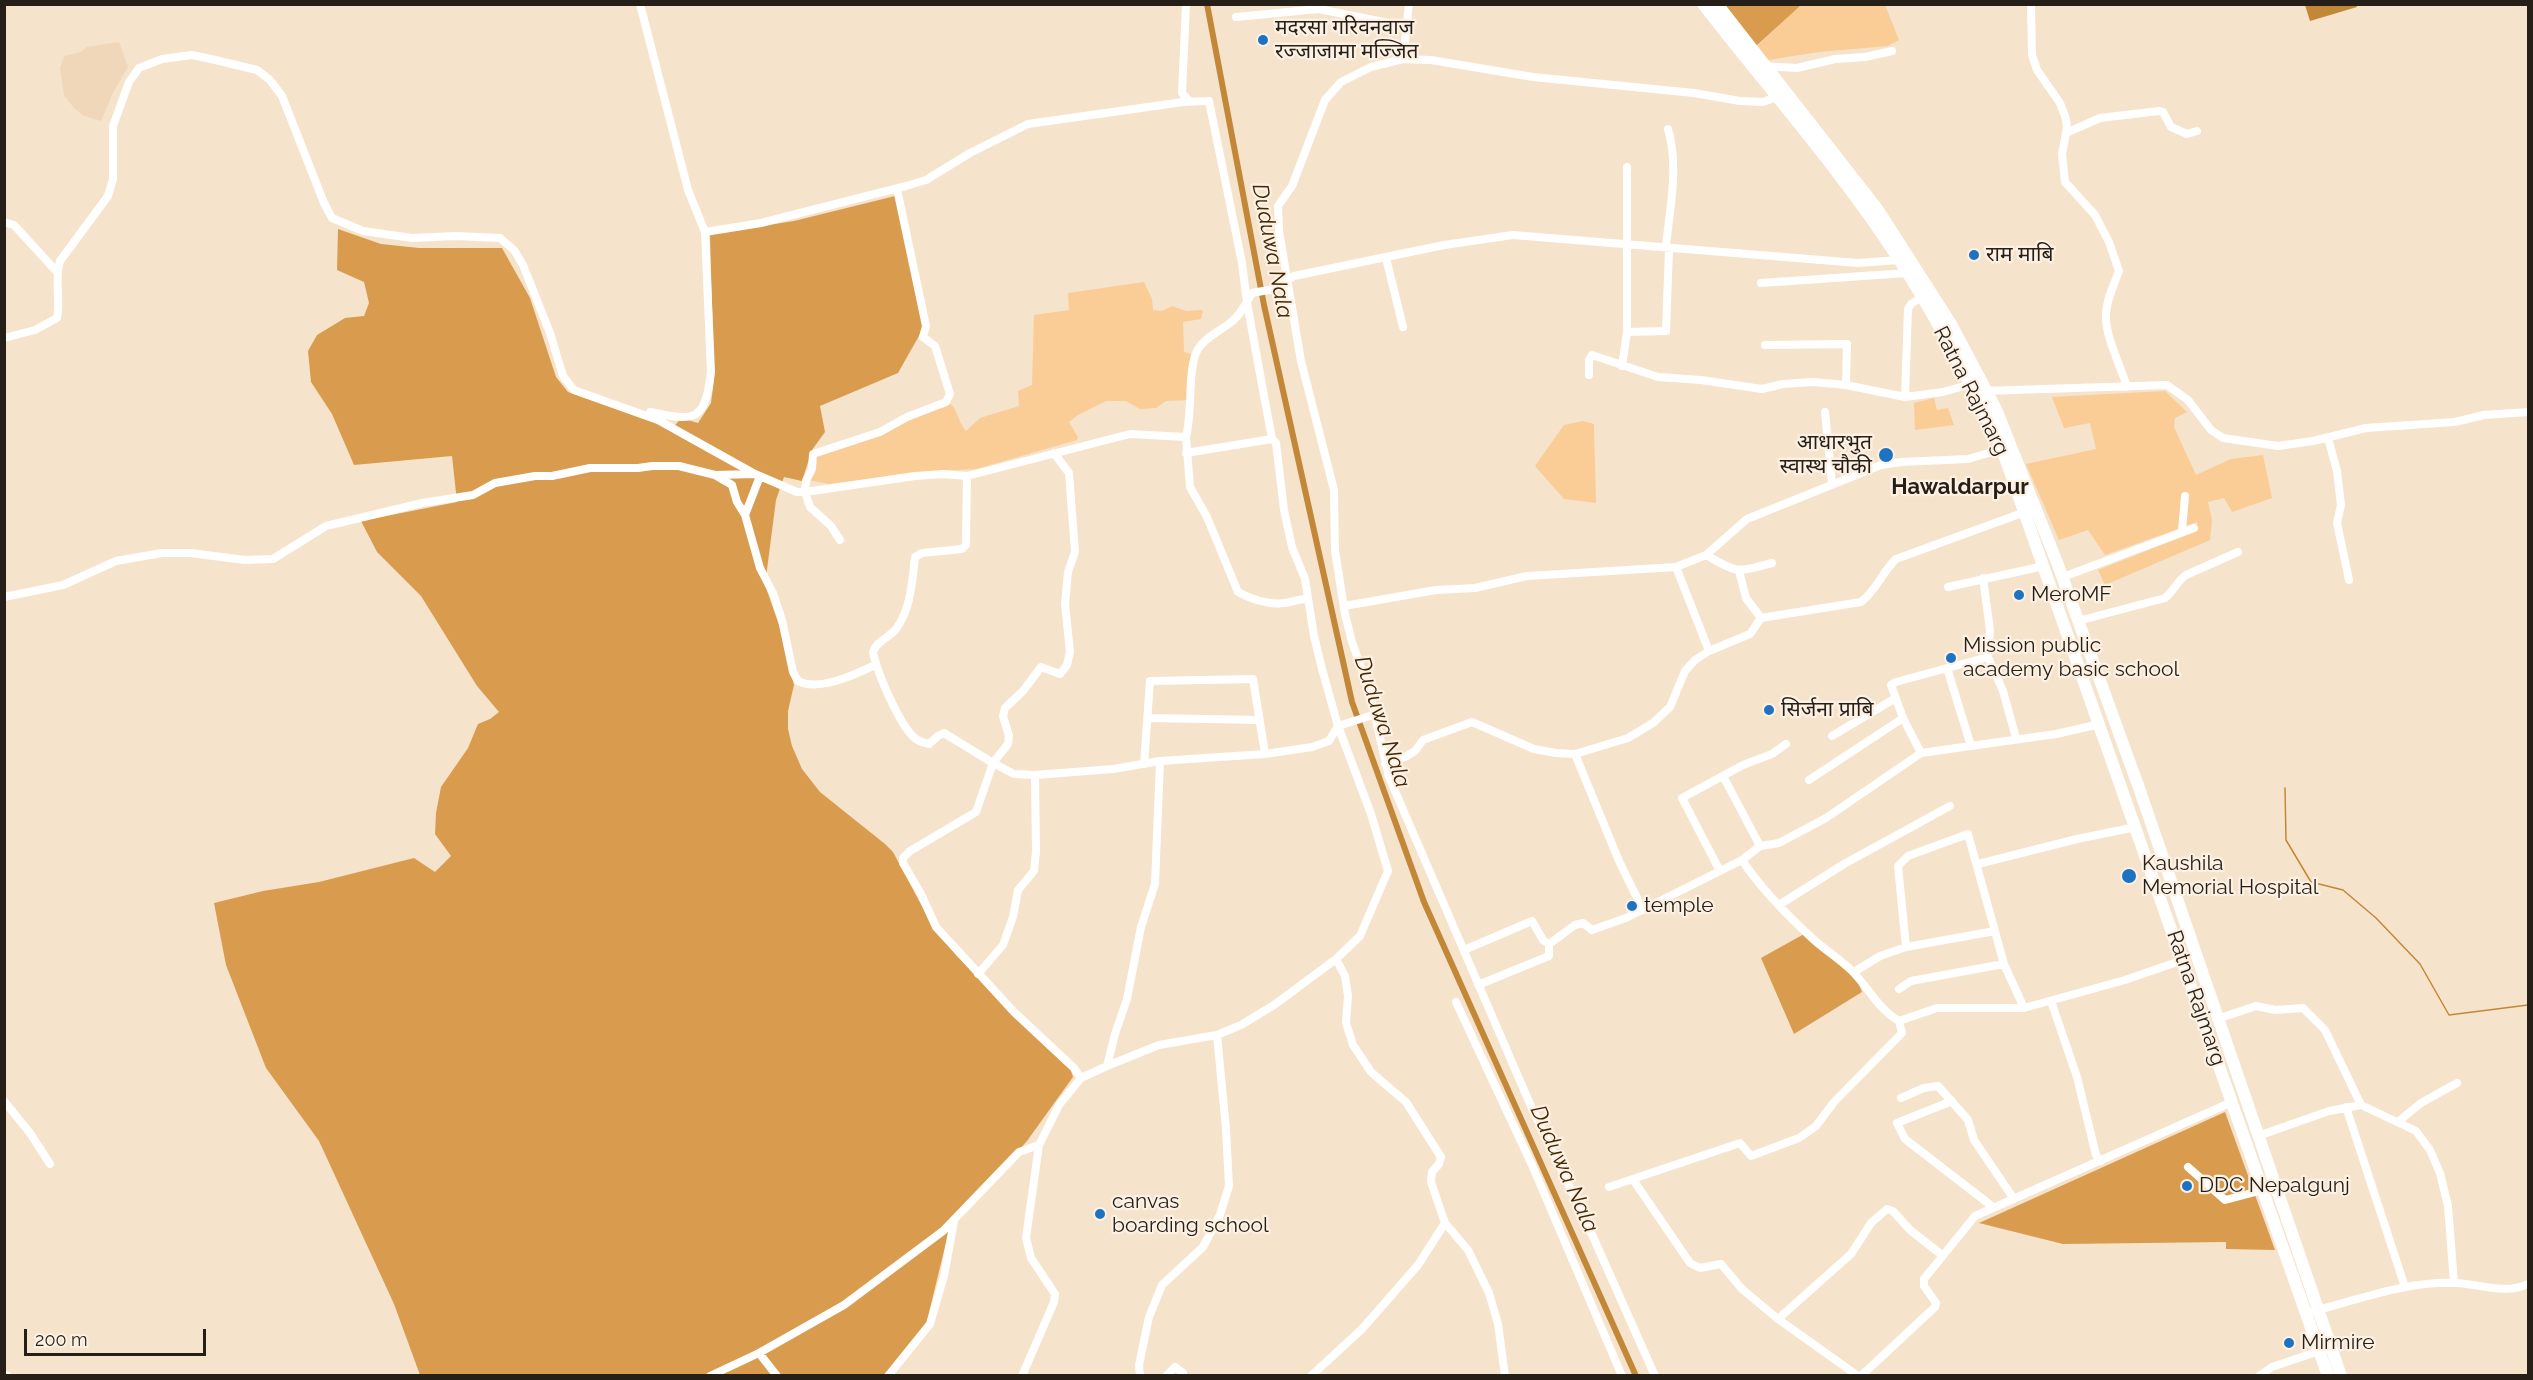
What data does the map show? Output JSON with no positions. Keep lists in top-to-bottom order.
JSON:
{
  "streets": {
    "highway": ["Ratna Rajmarg"]
  },
  "districts": ["Hawaldarpur"],
  "water": ["Duduwa Nala"],
  "places": [
    "मदरसा गरिवनवाज रज्जाजामा मज्जित",
    "राम माबि",
    "आधारभुत स्वास्थ चौकी",
    "MeroMF",
    "Mission public academy basic school",
    "सिर्जना प्राबि",
    "Kaushila Memorial Hospital",
    "temple",
    "DDC Nepalgunj",
    "canvas boarding school",
    "Mirmire"
  ],
  "scale_bar": "200 m"
}
